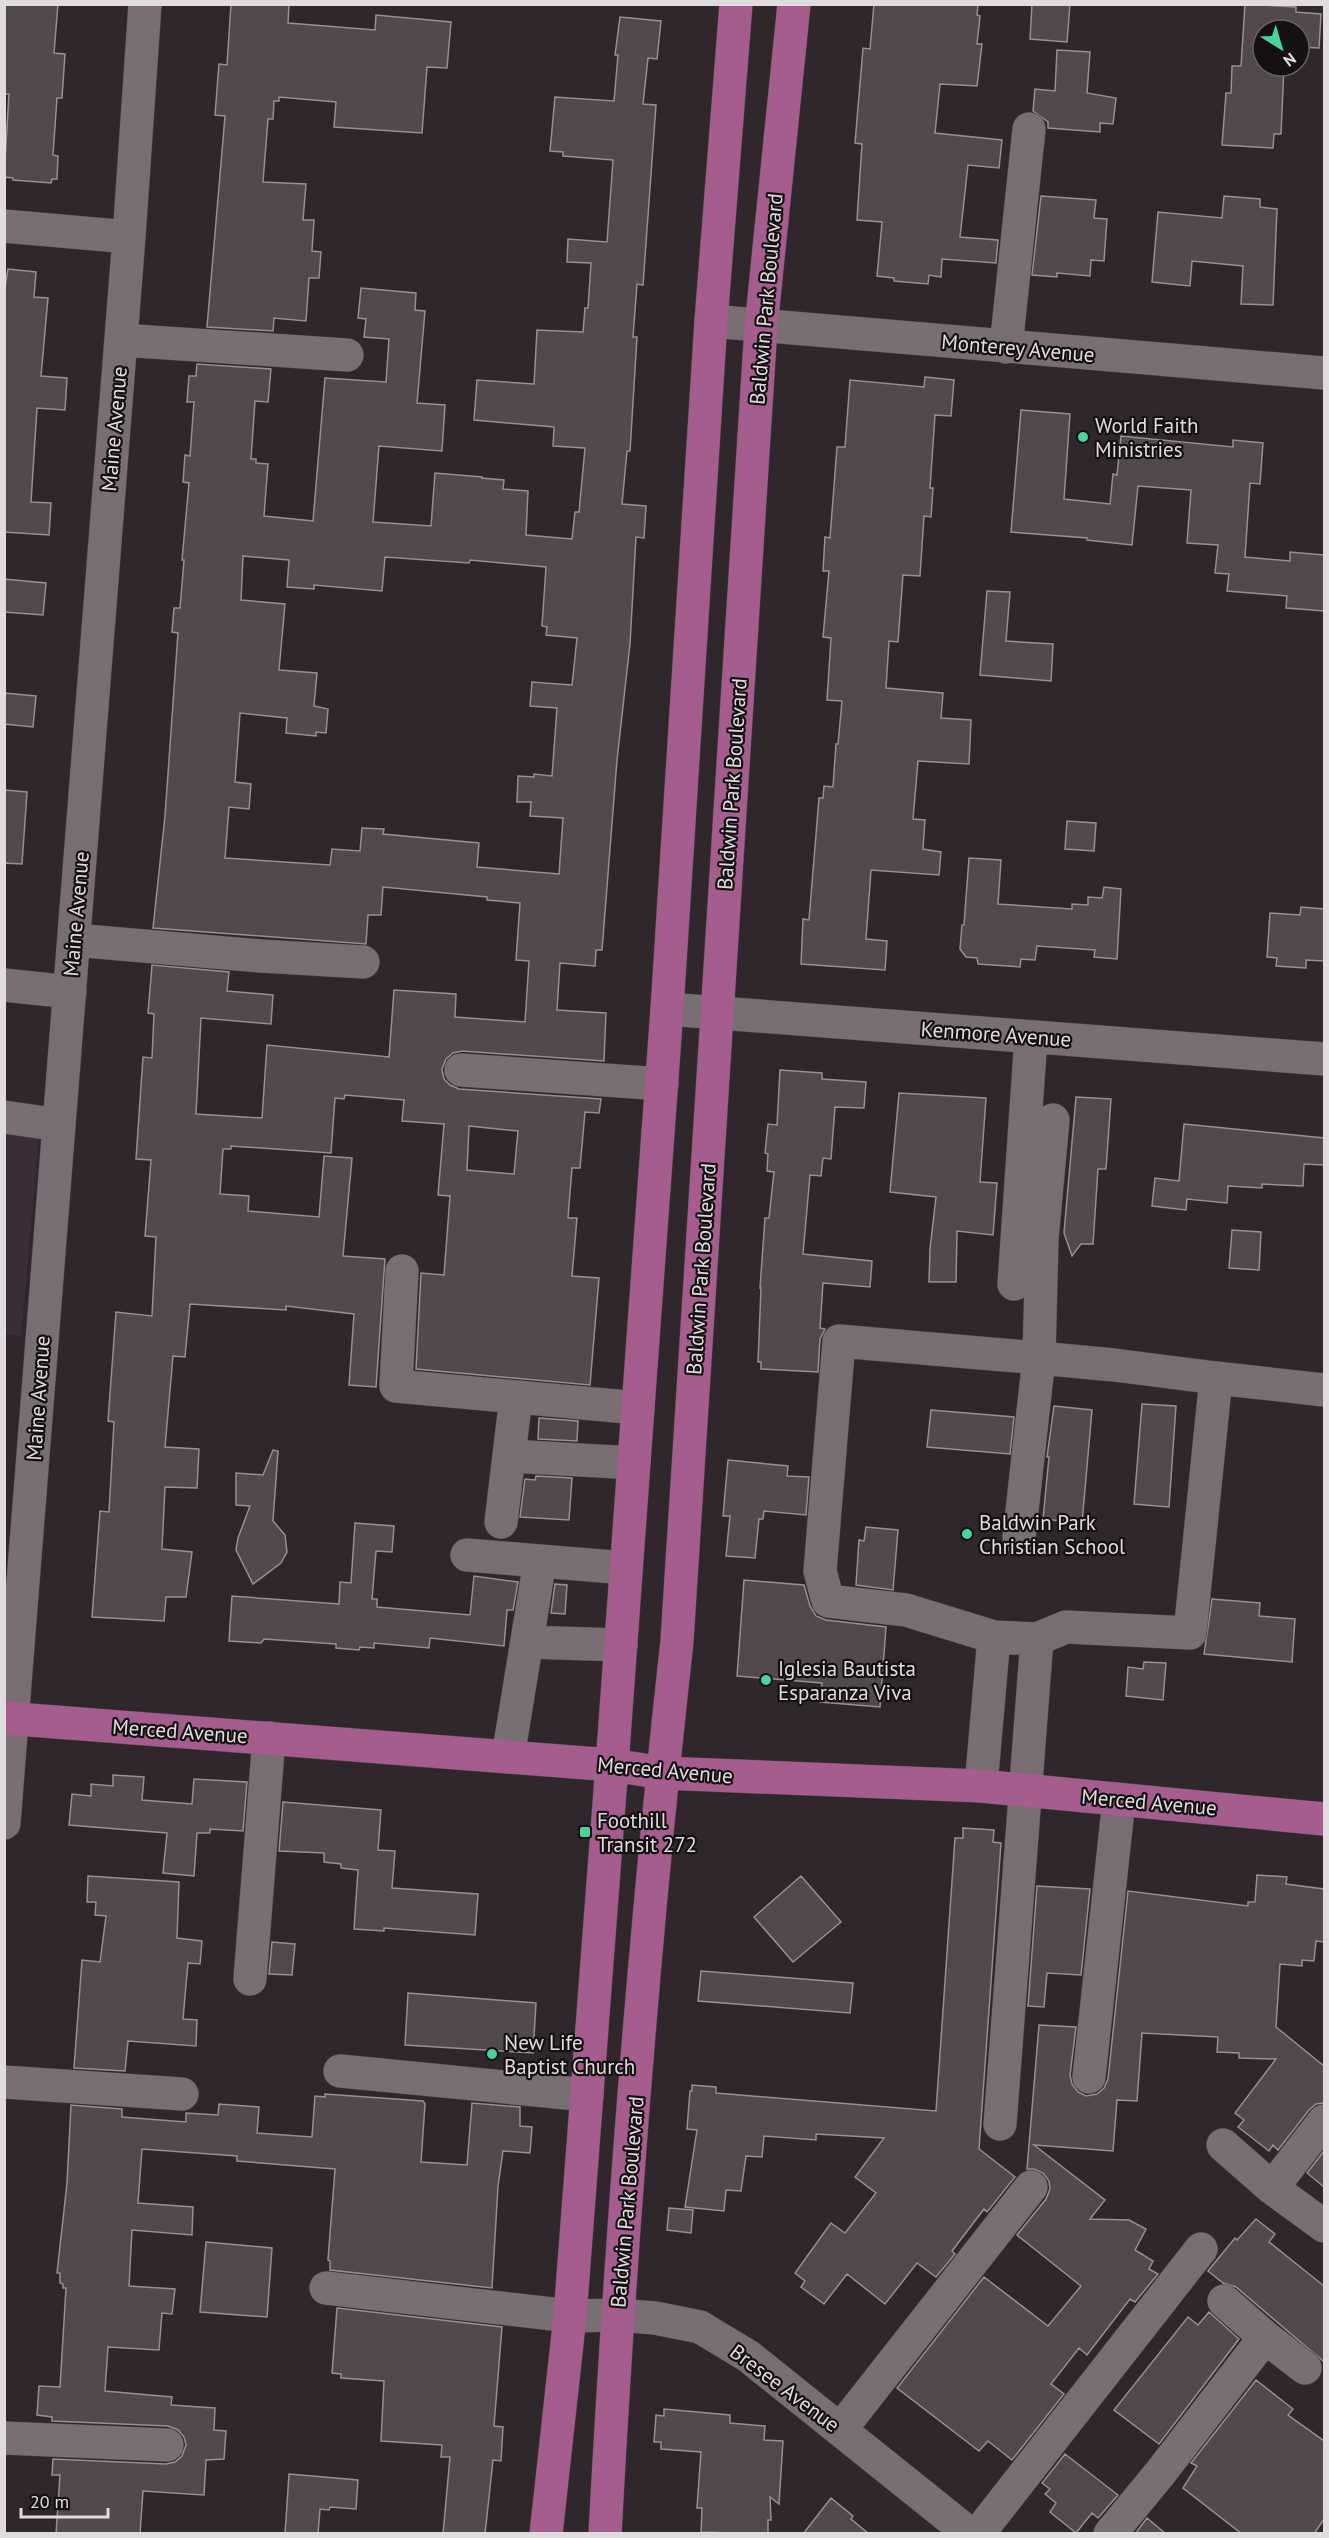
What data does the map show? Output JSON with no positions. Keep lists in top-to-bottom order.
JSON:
{
  "streets": {
    "main road": ["Baldwin Park Boulevard", "Merced Avenue"],
    "street": [
      "Monterey Avenue",
      "Maine Avenue",
      "Kenmore Avenue",
      "Bresee Avenue"
    ]
  },
  "crossings": [
    ["Baldwin Park Boulevard", "Monterey Avenue"],
    ["Baldwin Park Boulevard", "Kenmore Avenue"],
    ["Baldwin Park Boulevard", "Merced Avenue"],
    ["Baldwin Park Boulevard", "Bresee Avenue"],
    ["Maine Avenue", "Merced Avenue"]
  ],
  "places": {
    "other": [
      "World Faith Ministries",
      "Baldwin Park Christian School",
      "Iglesia Bautista Esparanza Viva",
      "New Life Baptist Church"
    ],
    "transit": ["Foothill Transit 272"]
  },
  "scale_bar": "20 m",
  "north": "bottom right"
}
